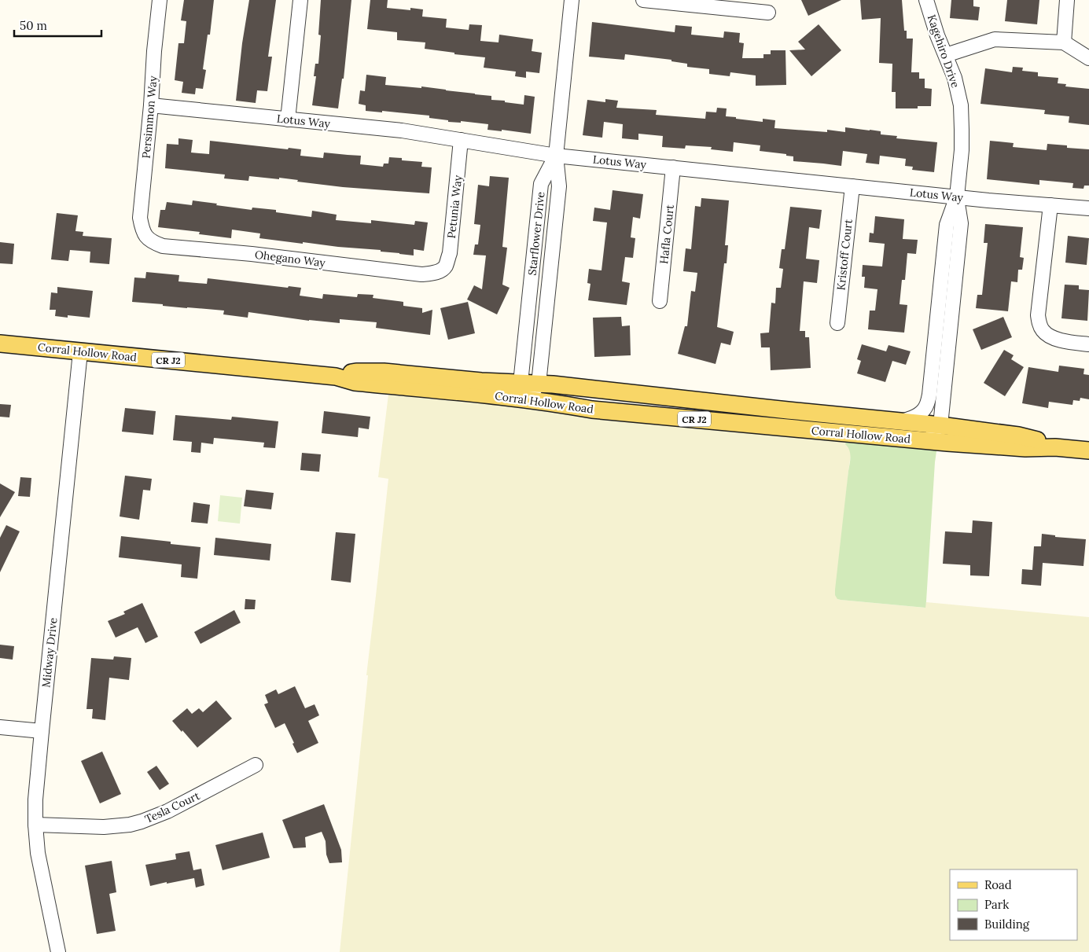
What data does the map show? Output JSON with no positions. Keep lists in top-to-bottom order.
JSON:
{
  "streets": {
    "main road": ["Corral Hollow Road", "CR J2"],
    "street": [
      "Kagehiro Drive",
      "Persimmon Way",
      "Lotus Way",
      "Petunia Way",
      "Starflower Drive",
      "Hafla Court",
      "Kristoff Court",
      "Ohegano Way",
      "Midway Drive",
      "Tesla Court"
    ]
  },
  "crossings": [
    ["Kagehiro Drive", "Lotus Way"],
    ["Persimmon Way", "Lotus Way"],
    ["Persimmon Way", "Ohegano Way"],
    ["Lotus Way", "Petunia Way"],
    ["Lotus Way", "Starflower Drive"],
    ["Lotus Way", "Hafla Court"],
    ["Lotus Way", "Kristoff Court"],
    ["Petunia Way", "Ohegano Way"],
    ["Starflower Drive", "Corral Hollow Road"],
    ["Corral Hollow Road", "Midway Drive"],
    ["Midway Drive", "Tesla Court"]
  ],
  "legend": ["Road", "Park", "Building"],
  "scale_bar": "50 m"
}
